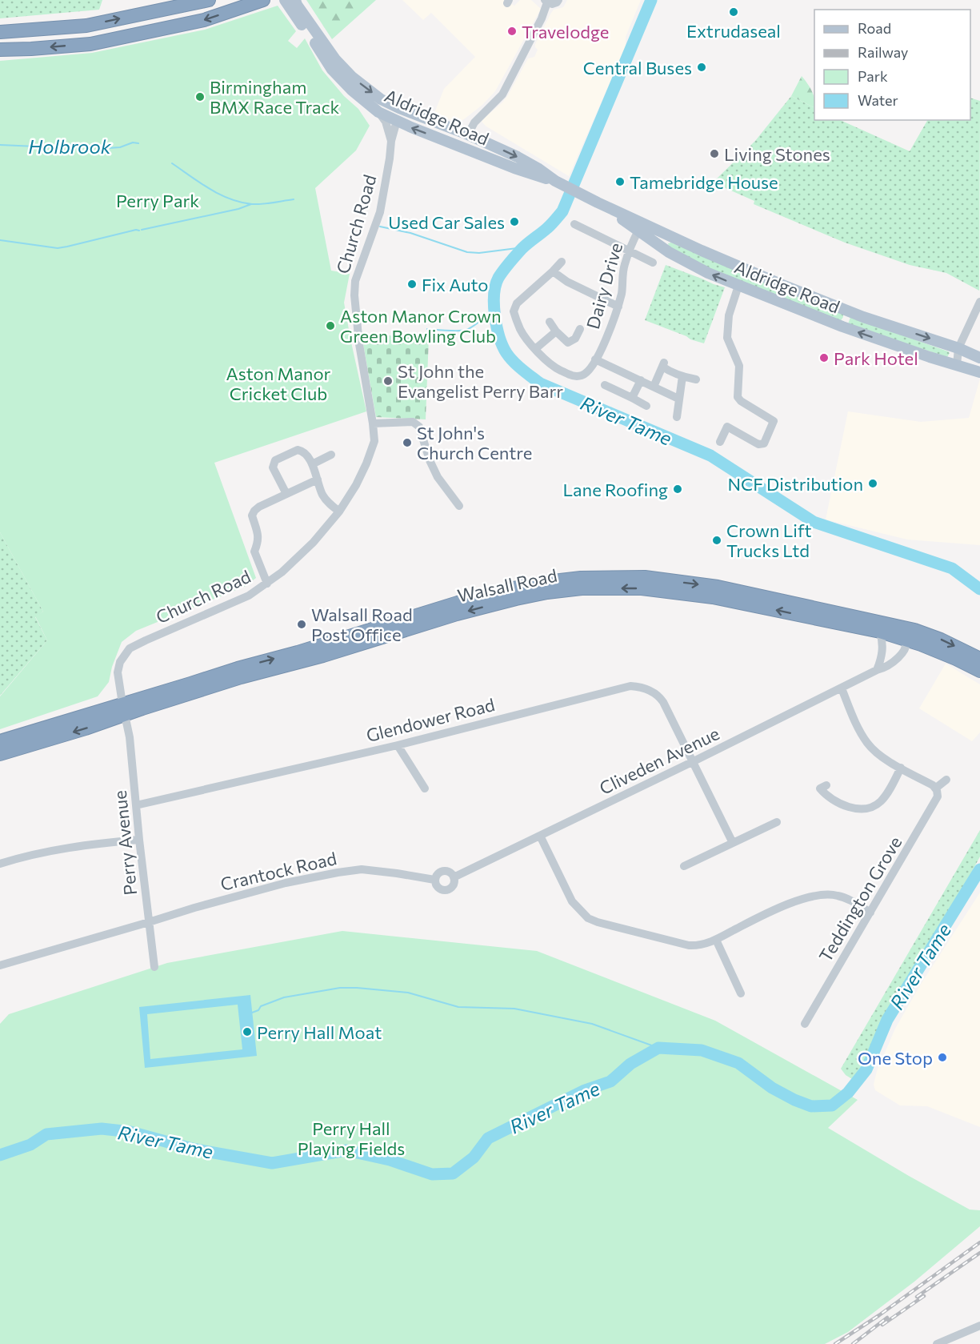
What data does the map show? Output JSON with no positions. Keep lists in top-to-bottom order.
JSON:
{
  "streets": {
    "highway": ["Walsall Road"],
    "main road": ["Aldridge Road"],
    "street": [
      "Church Road",
      "Dairy Drive",
      "Glendower Road",
      "Cliveden Avenue",
      "Perry Avenue",
      "Crantock Road",
      "Teddington Grove"
    ]
  },
  "crossings": [
    ["Aldridge Road", "Church Road"],
    ["Aldridge Road", "Dairy Drive"],
    ["Church Road", "Walsall Road"],
    ["Church Road", "Perry Avenue"],
    ["Walsall Road", "Perry Avenue"],
    ["Glendower Road", "Cliveden Avenue"],
    ["Glendower Road", "Perry Avenue"],
    ["Cliveden Avenue", "Crantock Road"],
    ["Perry Avenue", "Crantock Road"]
  ],
  "water": ["Holbrook", "River Tame"],
  "parks": ["Perry Park", "Aston Manor Cricket Club", "Perry Hall Playing Fields"],
  "places": [
    "Extrudaseal",
    "Travelodge",
    "Central Buses",
    "Birmingham BMX Race Track",
    "Living Stones",
    "Tamebridge House",
    "Used Car Sales",
    "Fix Auto",
    "Aston Manor Crown Green Bowling Club",
    "Park Hotel",
    "St John the Evangelist Perry Barr",
    "St John's Church Centre",
    "NCF Distribution",
    "Lane Roofing",
    "Crown Lift Trucks Ltd",
    "Walsall Road Post Office",
    "Perry Hall Moat",
    "One Stop"
  ],
  "legend": [
    "Road",
    "Railway",
    "Park",
    "Water"
  ]
}
